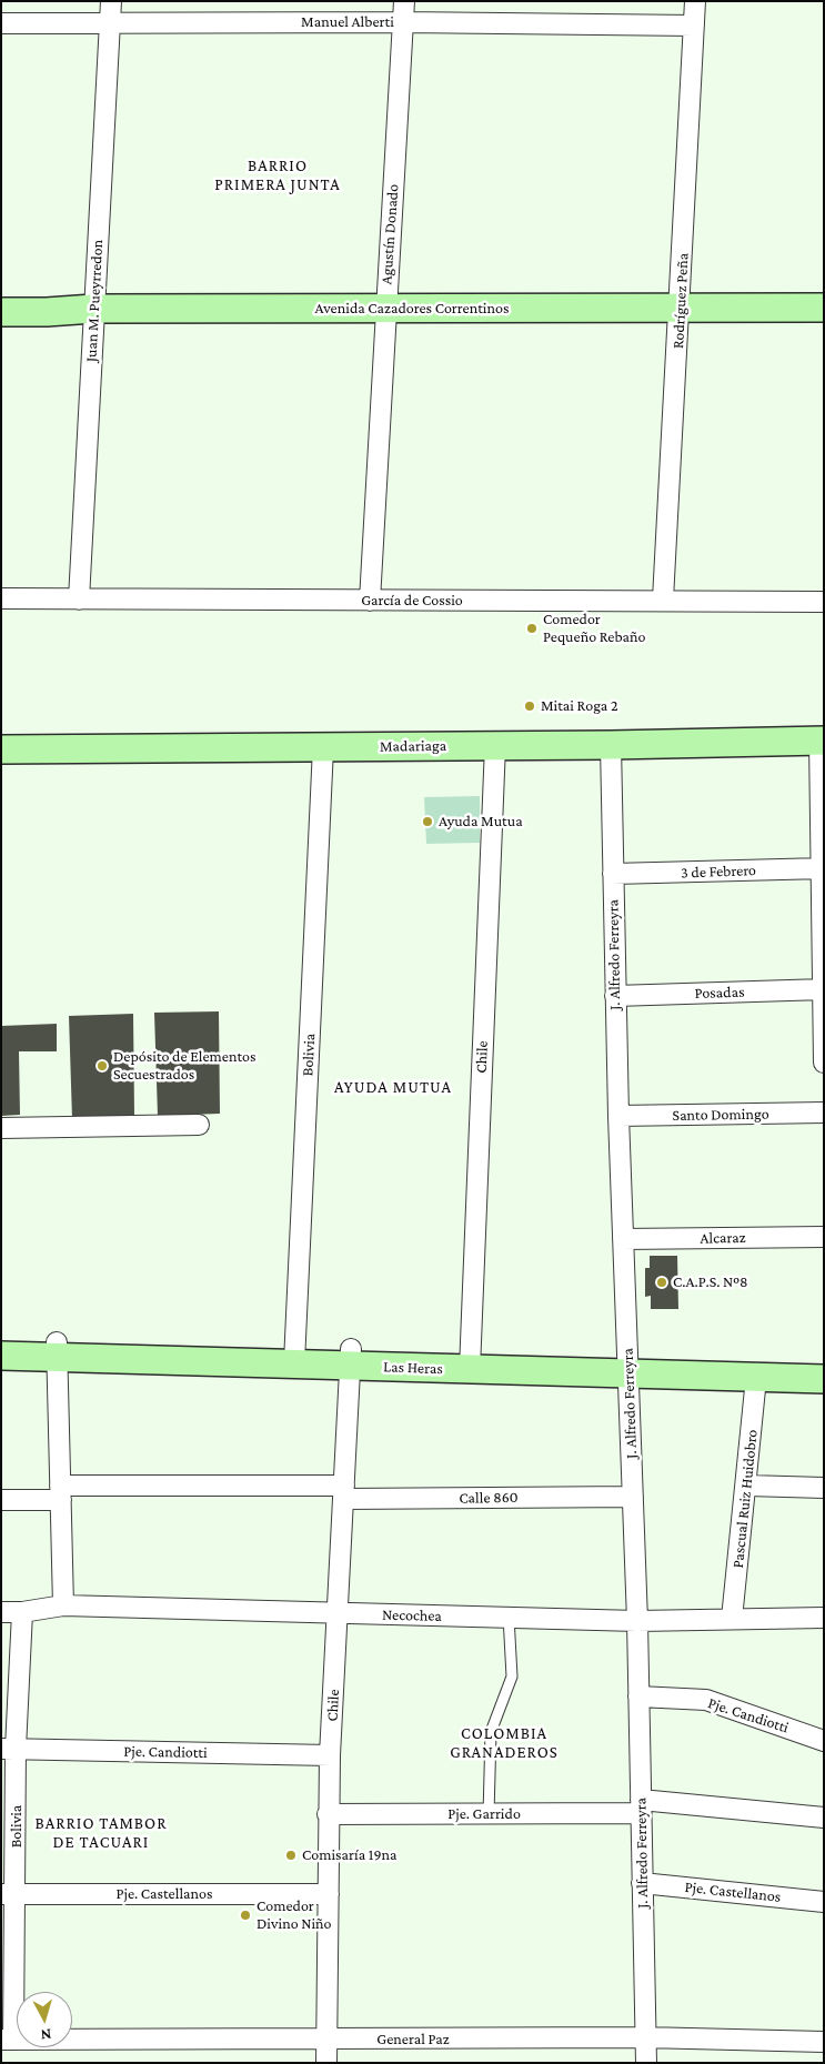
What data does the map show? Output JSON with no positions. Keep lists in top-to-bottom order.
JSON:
{
  "streets": {
    "street": [
      "Manuel Alberti",
      "Agustín Donado",
      "Juan M. Pueyrredon",
      "Rodríguez Peña",
      "Avenida Cazadores Correntinos",
      "García de Cossio",
      "Madariaga",
      "3 de Febrero",
      "J. Alfredo Ferreyra",
      "Posadas",
      "Bolivia",
      "Chile",
      "Santo Domingo",
      "Alcaraz",
      "Las Heras",
      "Calle 860",
      "Pascual Ruiz Huidobro",
      "Necochea",
      "Pje. Candiotti",
      "Pje. Garrido",
      "Pje. Castellanos",
      "General Paz"
    ]
  },
  "crossings": [
    ["Manuel Alberti", "Agustín Donado"],
    ["Manuel Alberti", "Juan M. Pueyrredon"],
    ["Manuel Alberti", "Rodríguez Peña"],
    ["Agustín Donado", "Avenida Cazadores Correntinos"],
    ["Agustín Donado", "García de Cossio"],
    ["Juan M. Pueyrredon", "Avenida Cazadores Correntinos"],
    ["Juan M. Pueyrredon", "García de Cossio"],
    ["Rodríguez Peña", "Avenida Cazadores Correntinos"],
    ["Rodríguez Peña", "García de Cossio"],
    ["Madariaga", "J. Alfredo Ferreyra"],
    ["Madariaga", "Bolivia"],
    ["Madariaga", "Chile"],
    ["3 de Febrero", "J. Alfredo Ferreyra"],
    ["J. Alfredo Ferreyra", "Posadas"],
    ["J. Alfredo Ferreyra", "Santo Domingo"],
    ["J. Alfredo Ferreyra", "Alcaraz"],
    ["J. Alfredo Ferreyra", "Las Heras"],
    ["J. Alfredo Ferreyra", "Calle 860"],
    ["J. Alfredo Ferreyra", "Necochea"],
    ["J. Alfredo Ferreyra", "Pje. Candiotti"],
    ["J. Alfredo Ferreyra", "Pje. Garrido"],
    ["J. Alfredo Ferreyra", "Pje. Castellanos"],
    ["J. Alfredo Ferreyra", "General Paz"],
    ["Bolivia", "Las Heras"],
    ["Bolivia", "Necochea"],
    ["Bolivia", "Pje. Candiotti"],
    ["Bolivia", "Pje. Castellanos"],
    ["Bolivia", "General Paz"],
    ["Chile", "Las Heras"],
    ["Chile", "Calle 860"],
    ["Chile", "Necochea"],
    ["Chile", "Pje. Candiotti"],
    ["Chile", "Pje. Garrido"],
    ["Chile", "Pje. Castellanos"],
    ["Chile", "General Paz"],
    ["Las Heras", "Pascual Ruiz Huidobro"],
    ["Pascual Ruiz Huidobro", "Necochea"]
  ],
  "districts": [
    "BARRIO PRIMERA JUNTA",
    "AYUDA MUTUA",
    "COLOMBIA GRANADEROS",
    "BARRIO TAMBOR DE TACUARI"
  ],
  "places": [
    "Comedor Pequeño Rebaño",
    "Mitai Roga 2",
    "Ayuda Mutua",
    "Depósito de Elementos Secuestrados",
    "C.A.P.S. Nº8",
    "Comisaría 19na",
    "Comedor Divino Niño"
  ],
  "north": "bottom"
}
